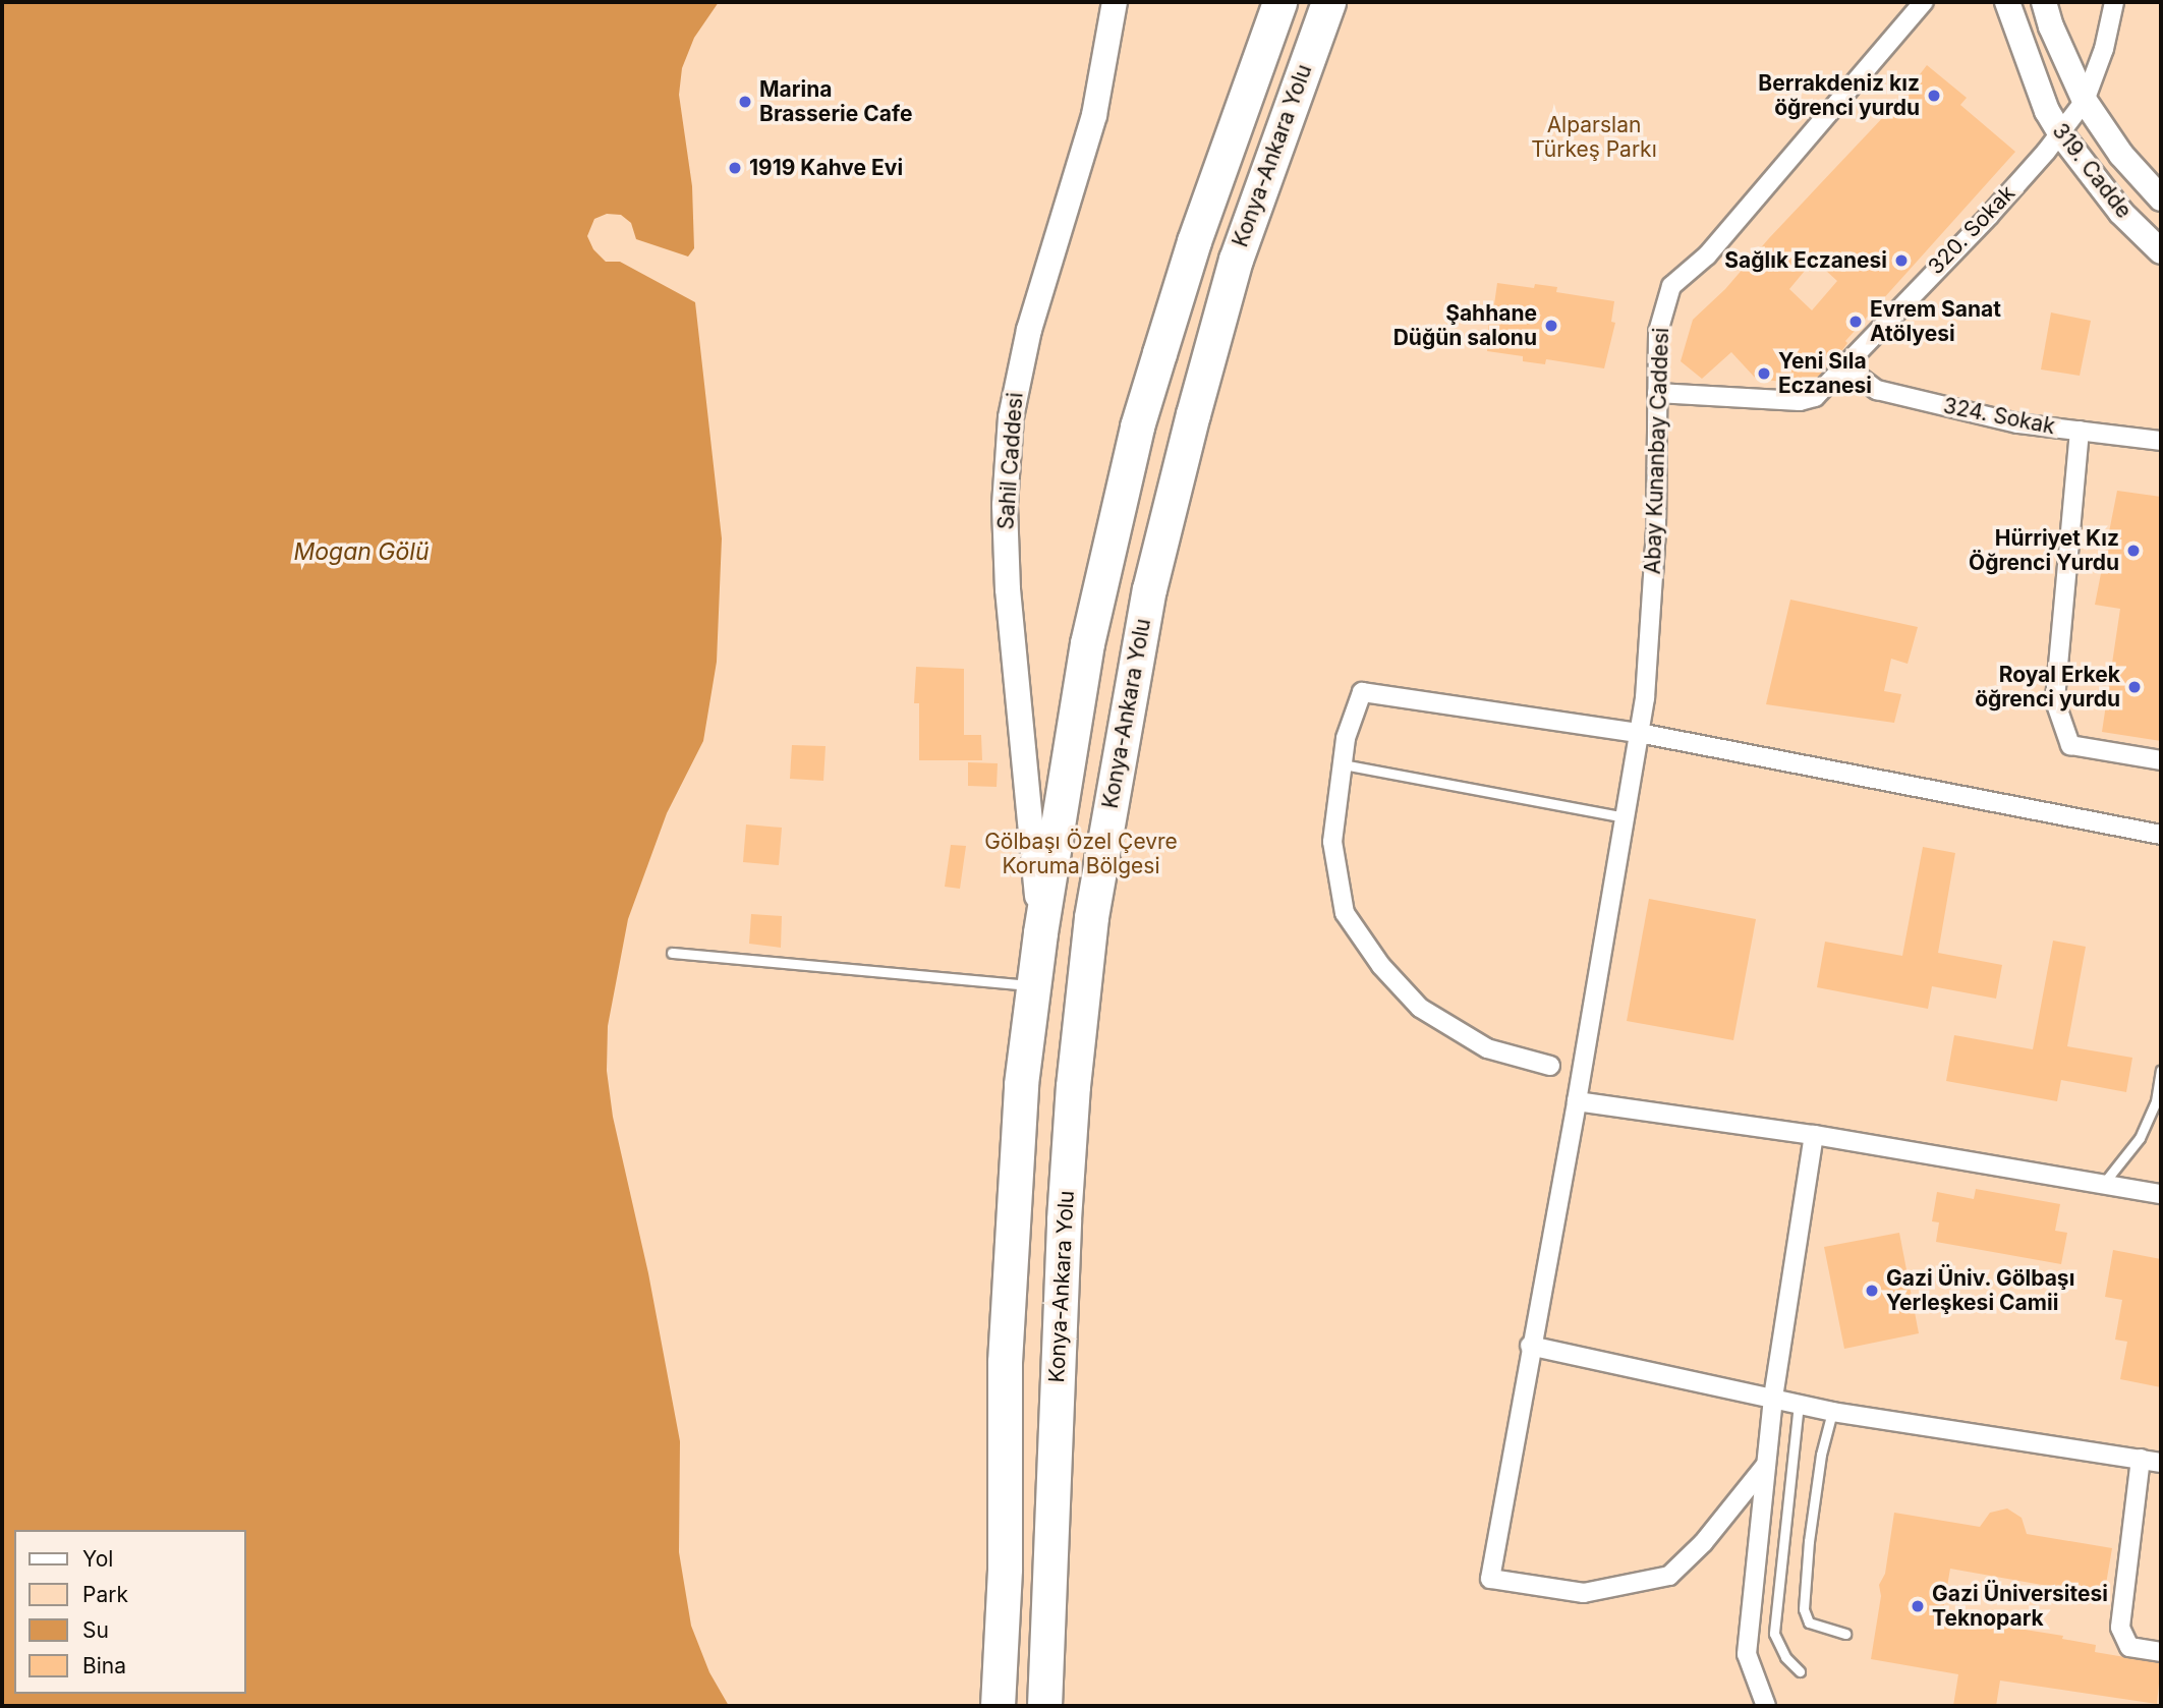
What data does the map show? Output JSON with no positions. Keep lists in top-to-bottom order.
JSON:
{
  "streets": {
    "highway": ["Konya-Ankara Yolu"],
    "street": [
      "319. Cadde",
      "320. Sokak",
      "324. Sokak",
      "Abay Kunanbay Caddesi",
      "Sahil Caddesi"
    ]
  },
  "crossings": [
    ["319. Cadde", "320. Sokak"],
    ["320. Sokak", "324. Sokak"],
    ["320. Sokak", "Abay Kunanbay Caddesi"]
  ],
  "water": ["Mogan Gölü"],
  "parks": ["Alparslan Türkeş Parkı", "Gölbaşı Özel Çevre Koruma Bölgesi"],
  "places": [
    "Berrakdeniz kız öğrenci yurdu",
    "Marina Brasserie Cafe",
    "1919 Kahve Evi",
    "Sağlık Eczanesi",
    "Evrem Sanat Atölyesi",
    "Şahhane Düğün salonu",
    "Yeni Sıla Eczanesi",
    "Hürriyet Kız Öğrenci Yurdu",
    "Royal Erkek öğrenci yurdu",
    "Gazi Üniv. Gölbaşı Yerleşkesi Camii",
    "Gazi Üniversitesi Teknopark"
  ],
  "legend": [
    "Yol",
    "Park",
    "Su",
    "Bina"
  ]
}
